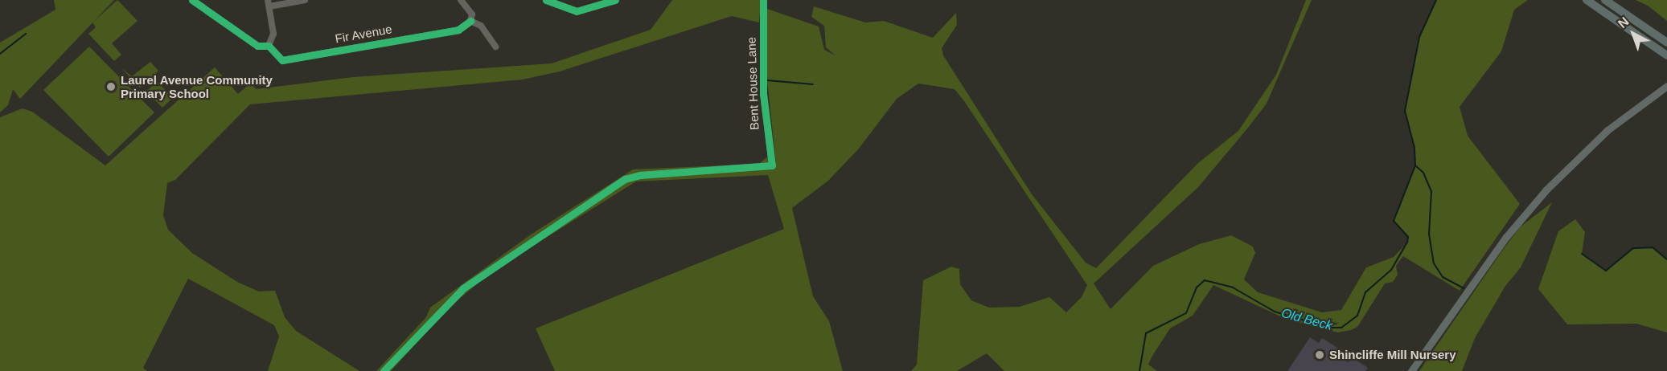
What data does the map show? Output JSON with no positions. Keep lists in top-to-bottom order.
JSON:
{
  "streets": {
    "street": ["Fir Avenue", "Bent House Lane"]
  },
  "water": ["Old Beck"],
  "places": ["Laurel Avenue Community Primary School", "Shincliffe Mill Nursery"],
  "north": "top left"
}
